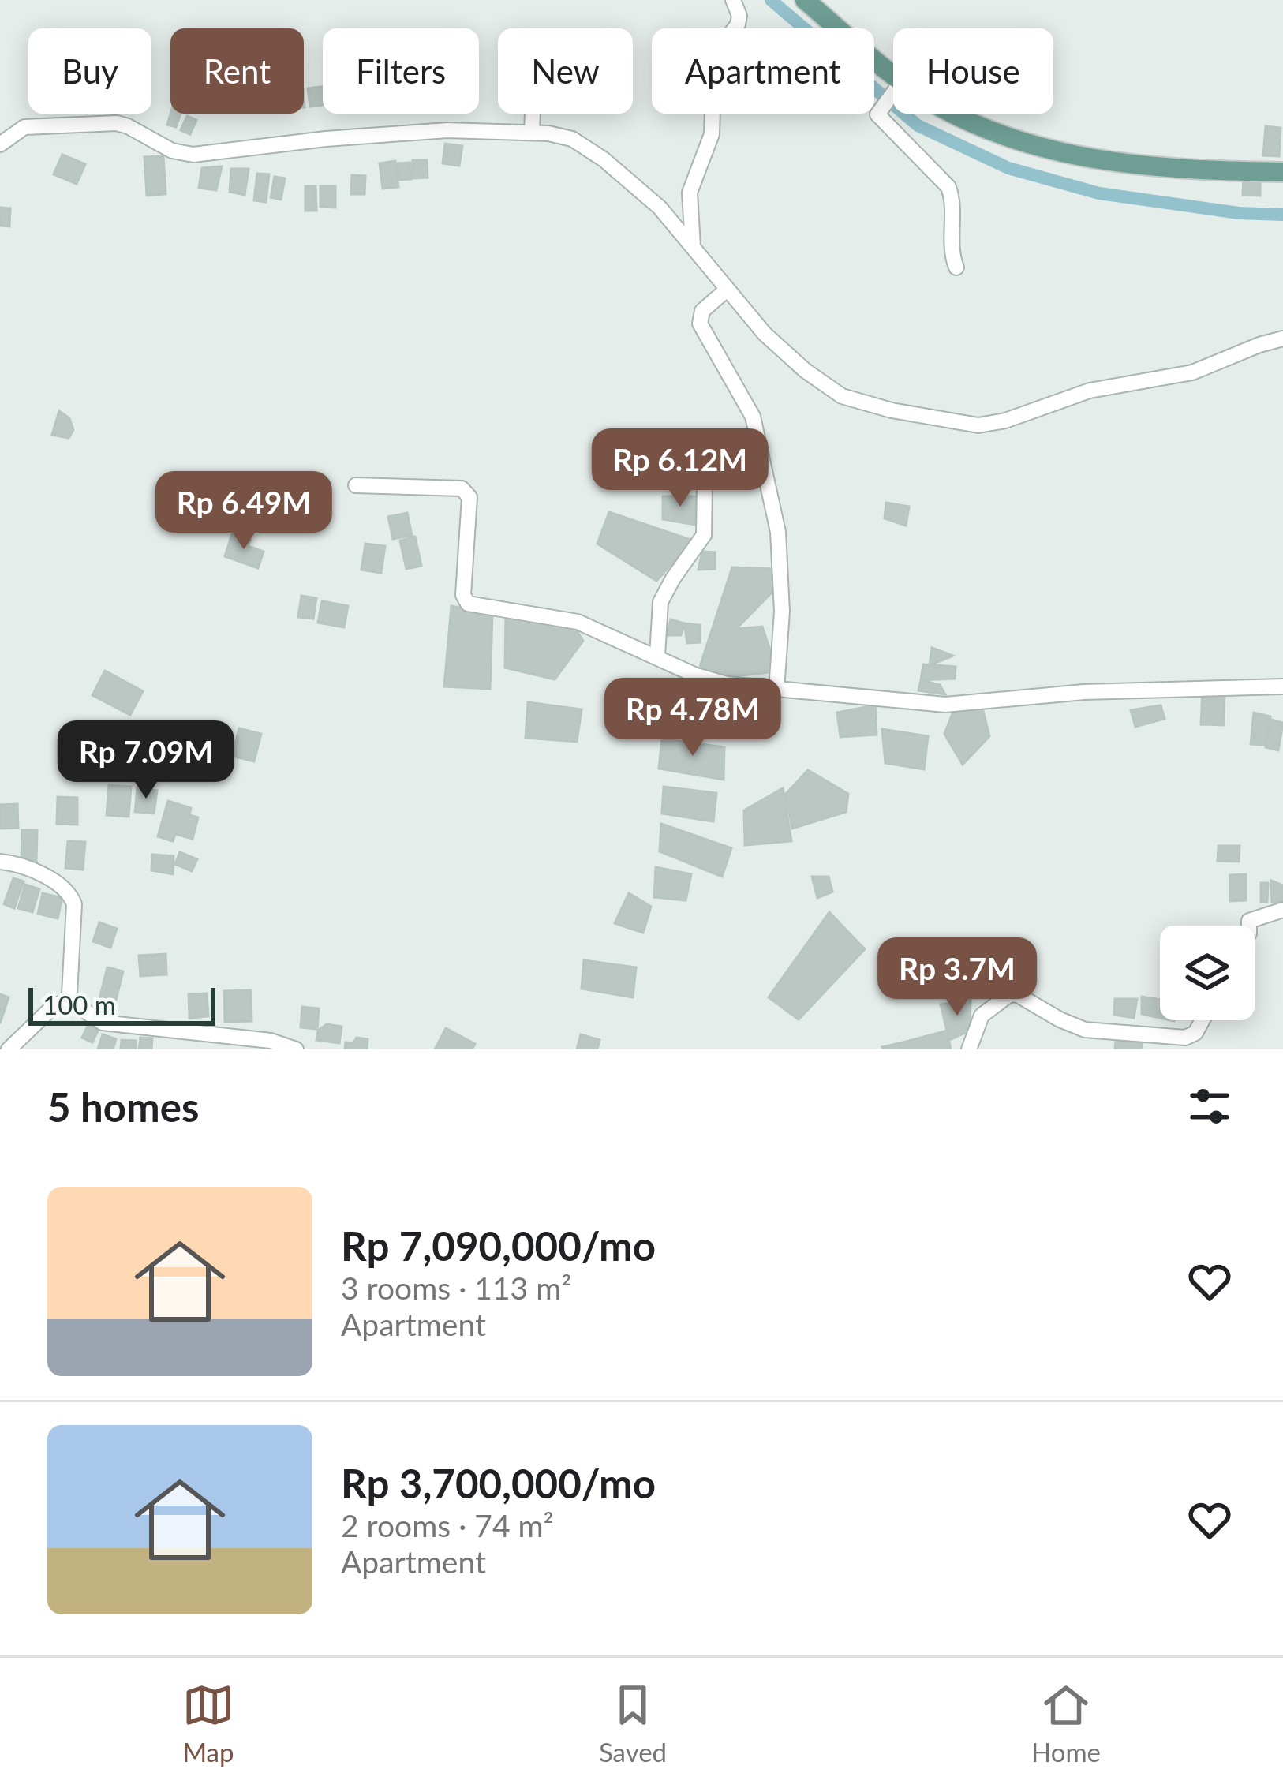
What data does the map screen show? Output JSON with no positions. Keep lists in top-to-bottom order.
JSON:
{
  "scale_bar": "100 m",
  "page": {
    "chip": [
      "Buy",
      "Rent",
      "Filters",
      "New",
      "Apartment",
      "House"
    ],
    "price": [
      "Rp 6.12M",
      "Rp 6.49M",
      "Rp 4.78M",
      "Rp 7.09M",
      "Rp 3.7M"
    ],
    "scale": "100 m",
    "heading": "5 homes",
    "list": [
      {
        "name": "Rp 7,090,000/mo",
        "note": "3 rooms · 113 m² · Apartment"
      },
      {
        "name": "Rp 3,700,000/mo",
        "note": "2 rooms · 74 m² · Apartment"
      }
    ],
    "tabs": ["Map", "Saved", "Home"]
  }
}
